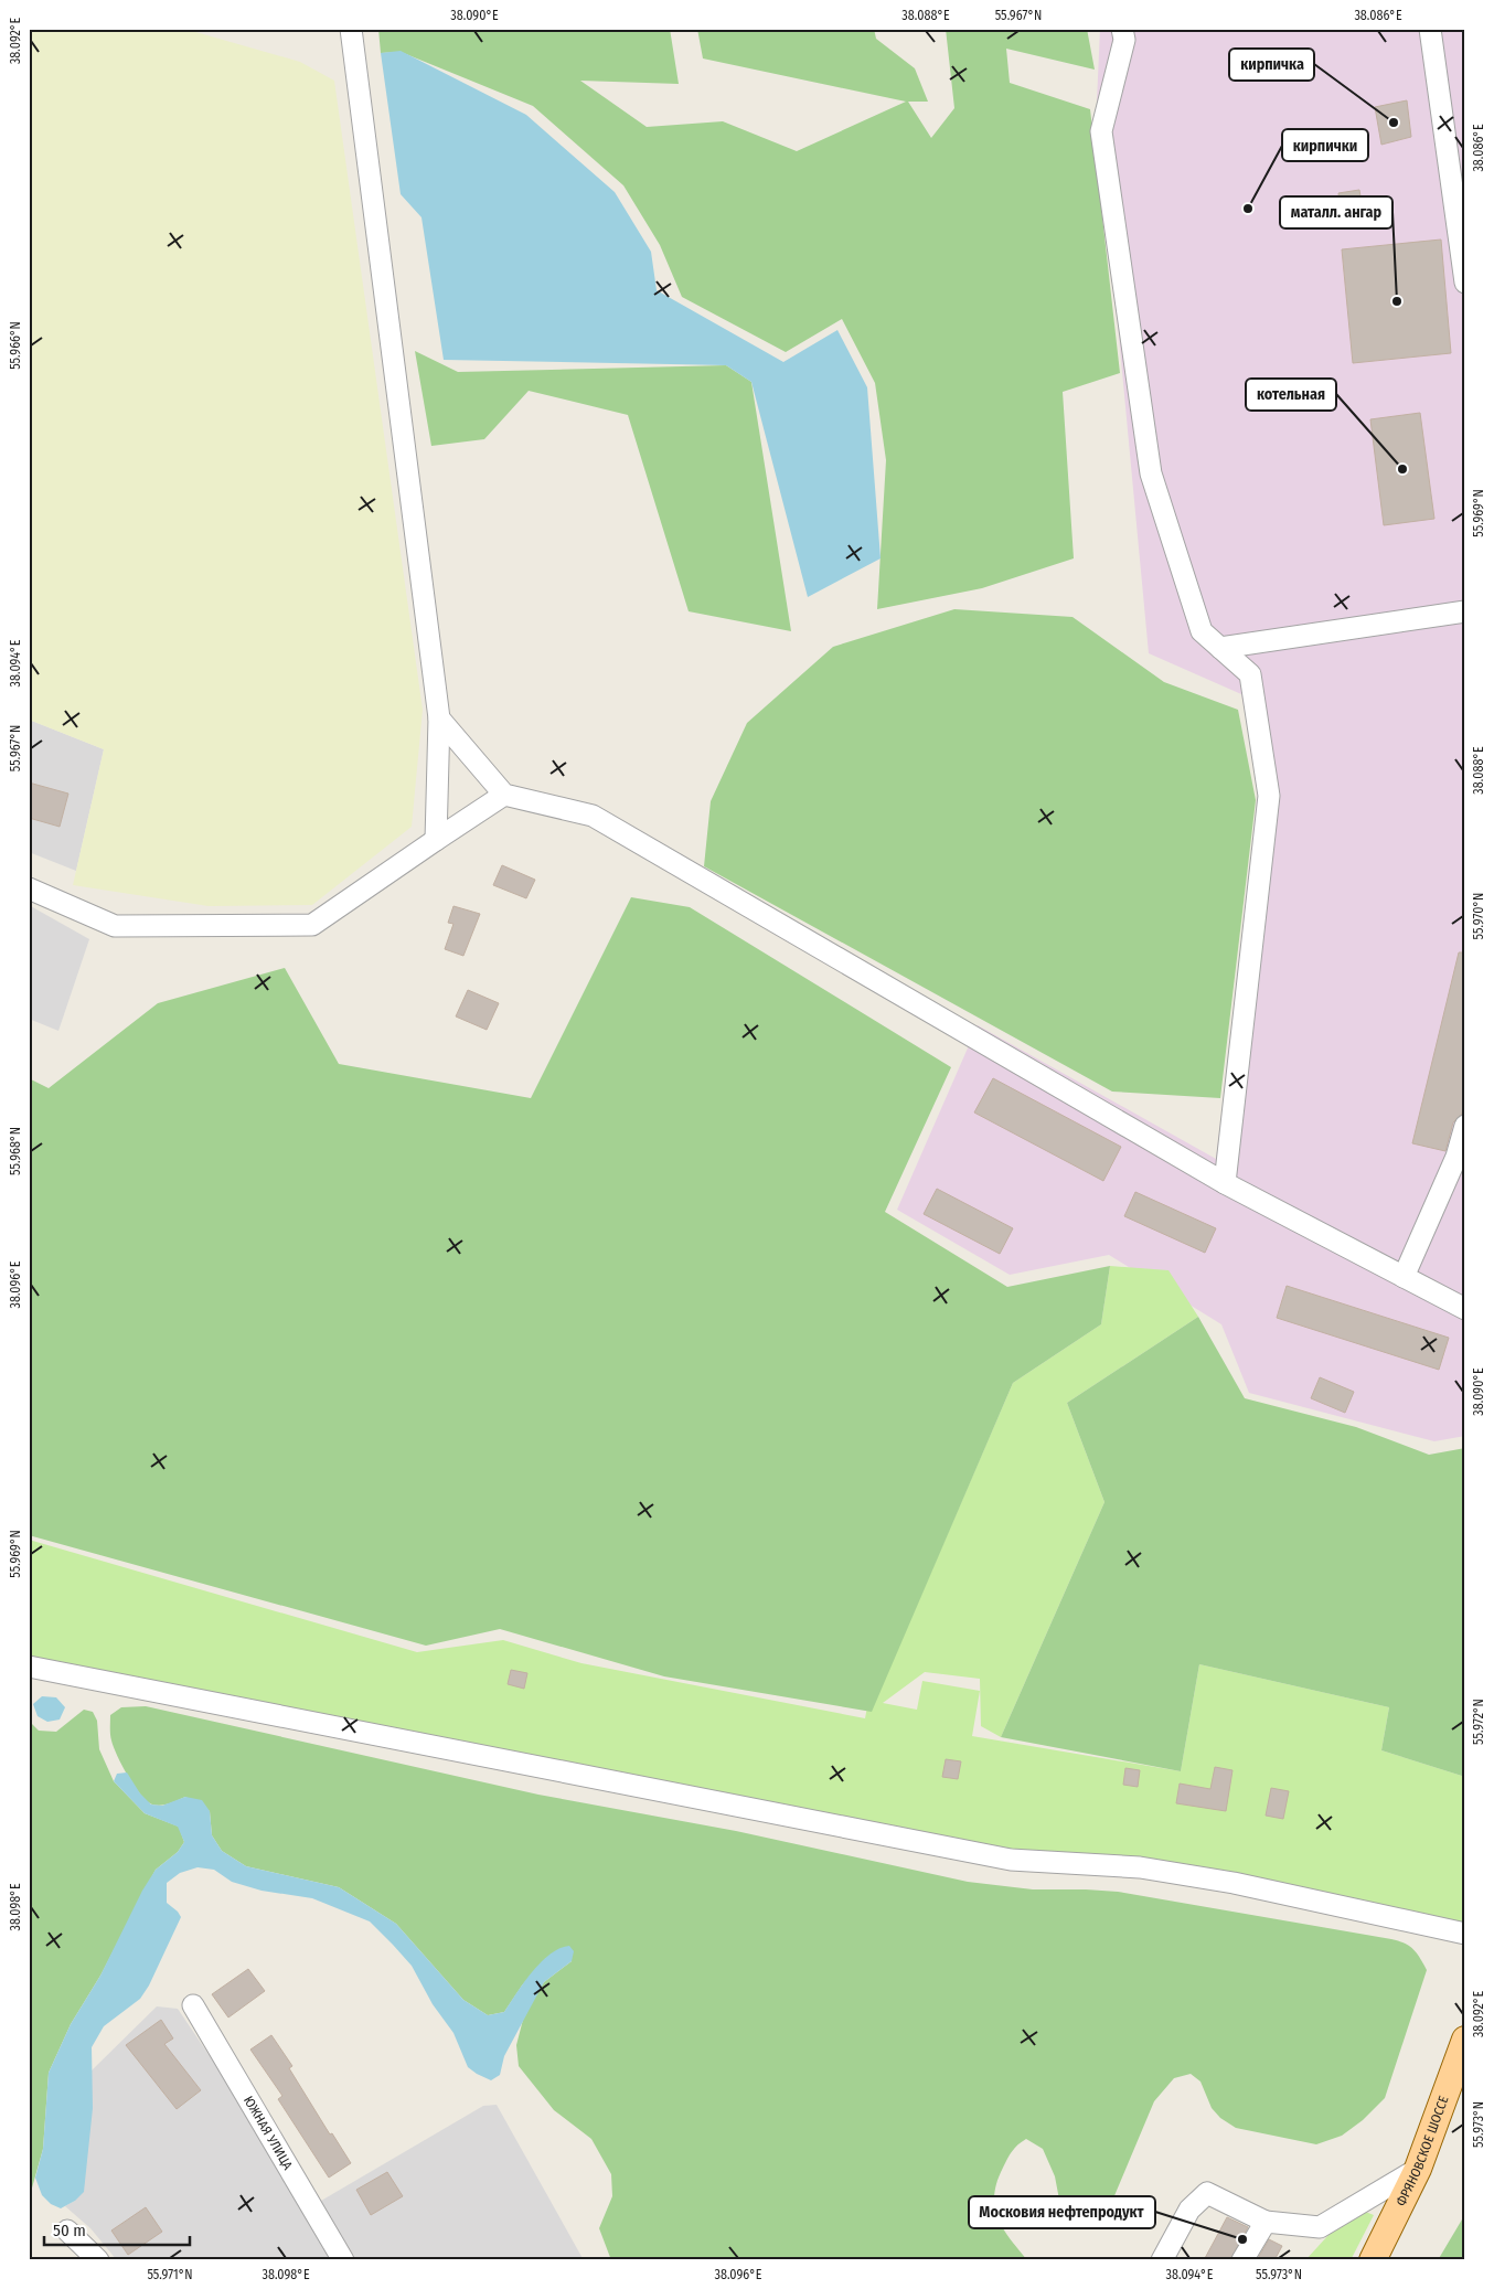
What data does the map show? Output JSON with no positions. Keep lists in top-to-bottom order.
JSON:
{
  "streets": {
    "main road": ["ФРЯНОВСКОЕ ШОССЕ"],
    "street": ["ЮЖНАЯ УЛИЦА"]
  },
  "places": [
    "кирпичка",
    "кирпички",
    "маталл. ангар",
    "котельная",
    "Московия нефтепродукт"
  ],
  "scale_bar": "50 m",
  "coordinates": [
    "38.090°E",
    "38.088°E",
    "55.967°N",
    "38.086°E",
    "38.092°E",
    "55.966°N",
    "55.969°N",
    "38.094°E",
    "55.970°N",
    "55.968°N",
    "38.096°E",
    "55.972°N",
    "38.098°E",
    "55.973°N",
    "55.971°N"
  ]
}
